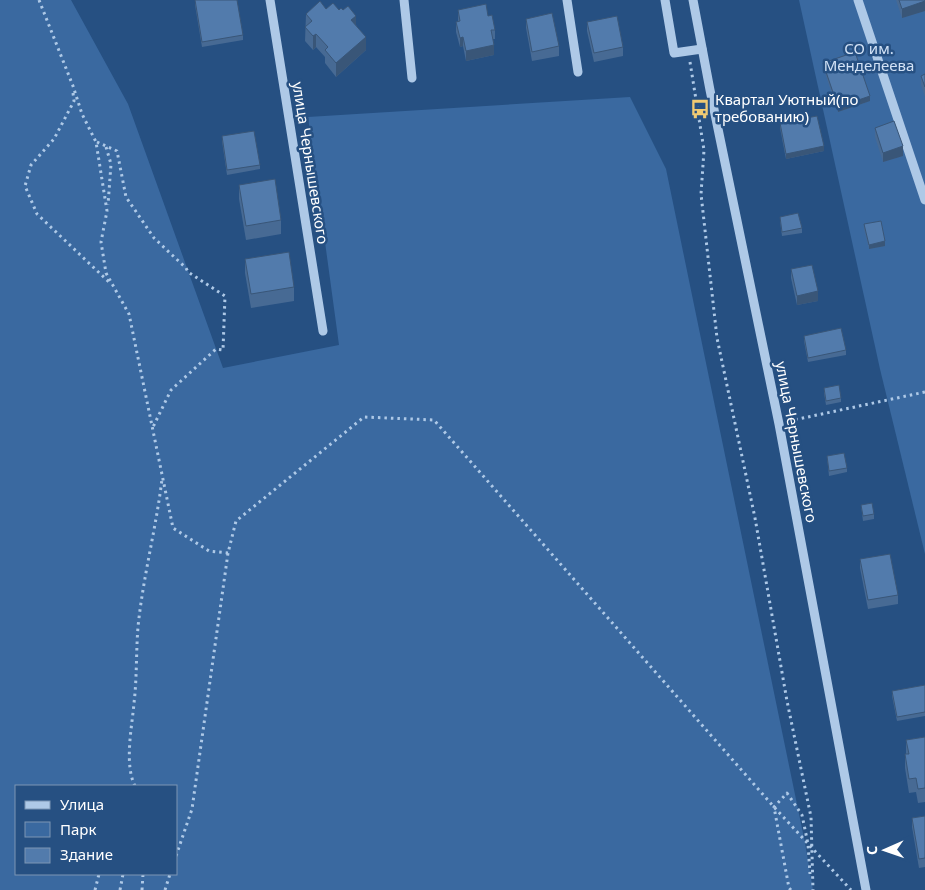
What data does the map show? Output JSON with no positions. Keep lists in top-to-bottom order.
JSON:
{
  "streets": {
    "street": ["улица Чернышевского"]
  },
  "parks": ["СО им. Менделеева"],
  "places": {
    "bus stop": ["Квартал Уютный(по требованию)"]
  },
  "legend": ["Улица", "Парк", "Здание"],
  "north": "left"
}
